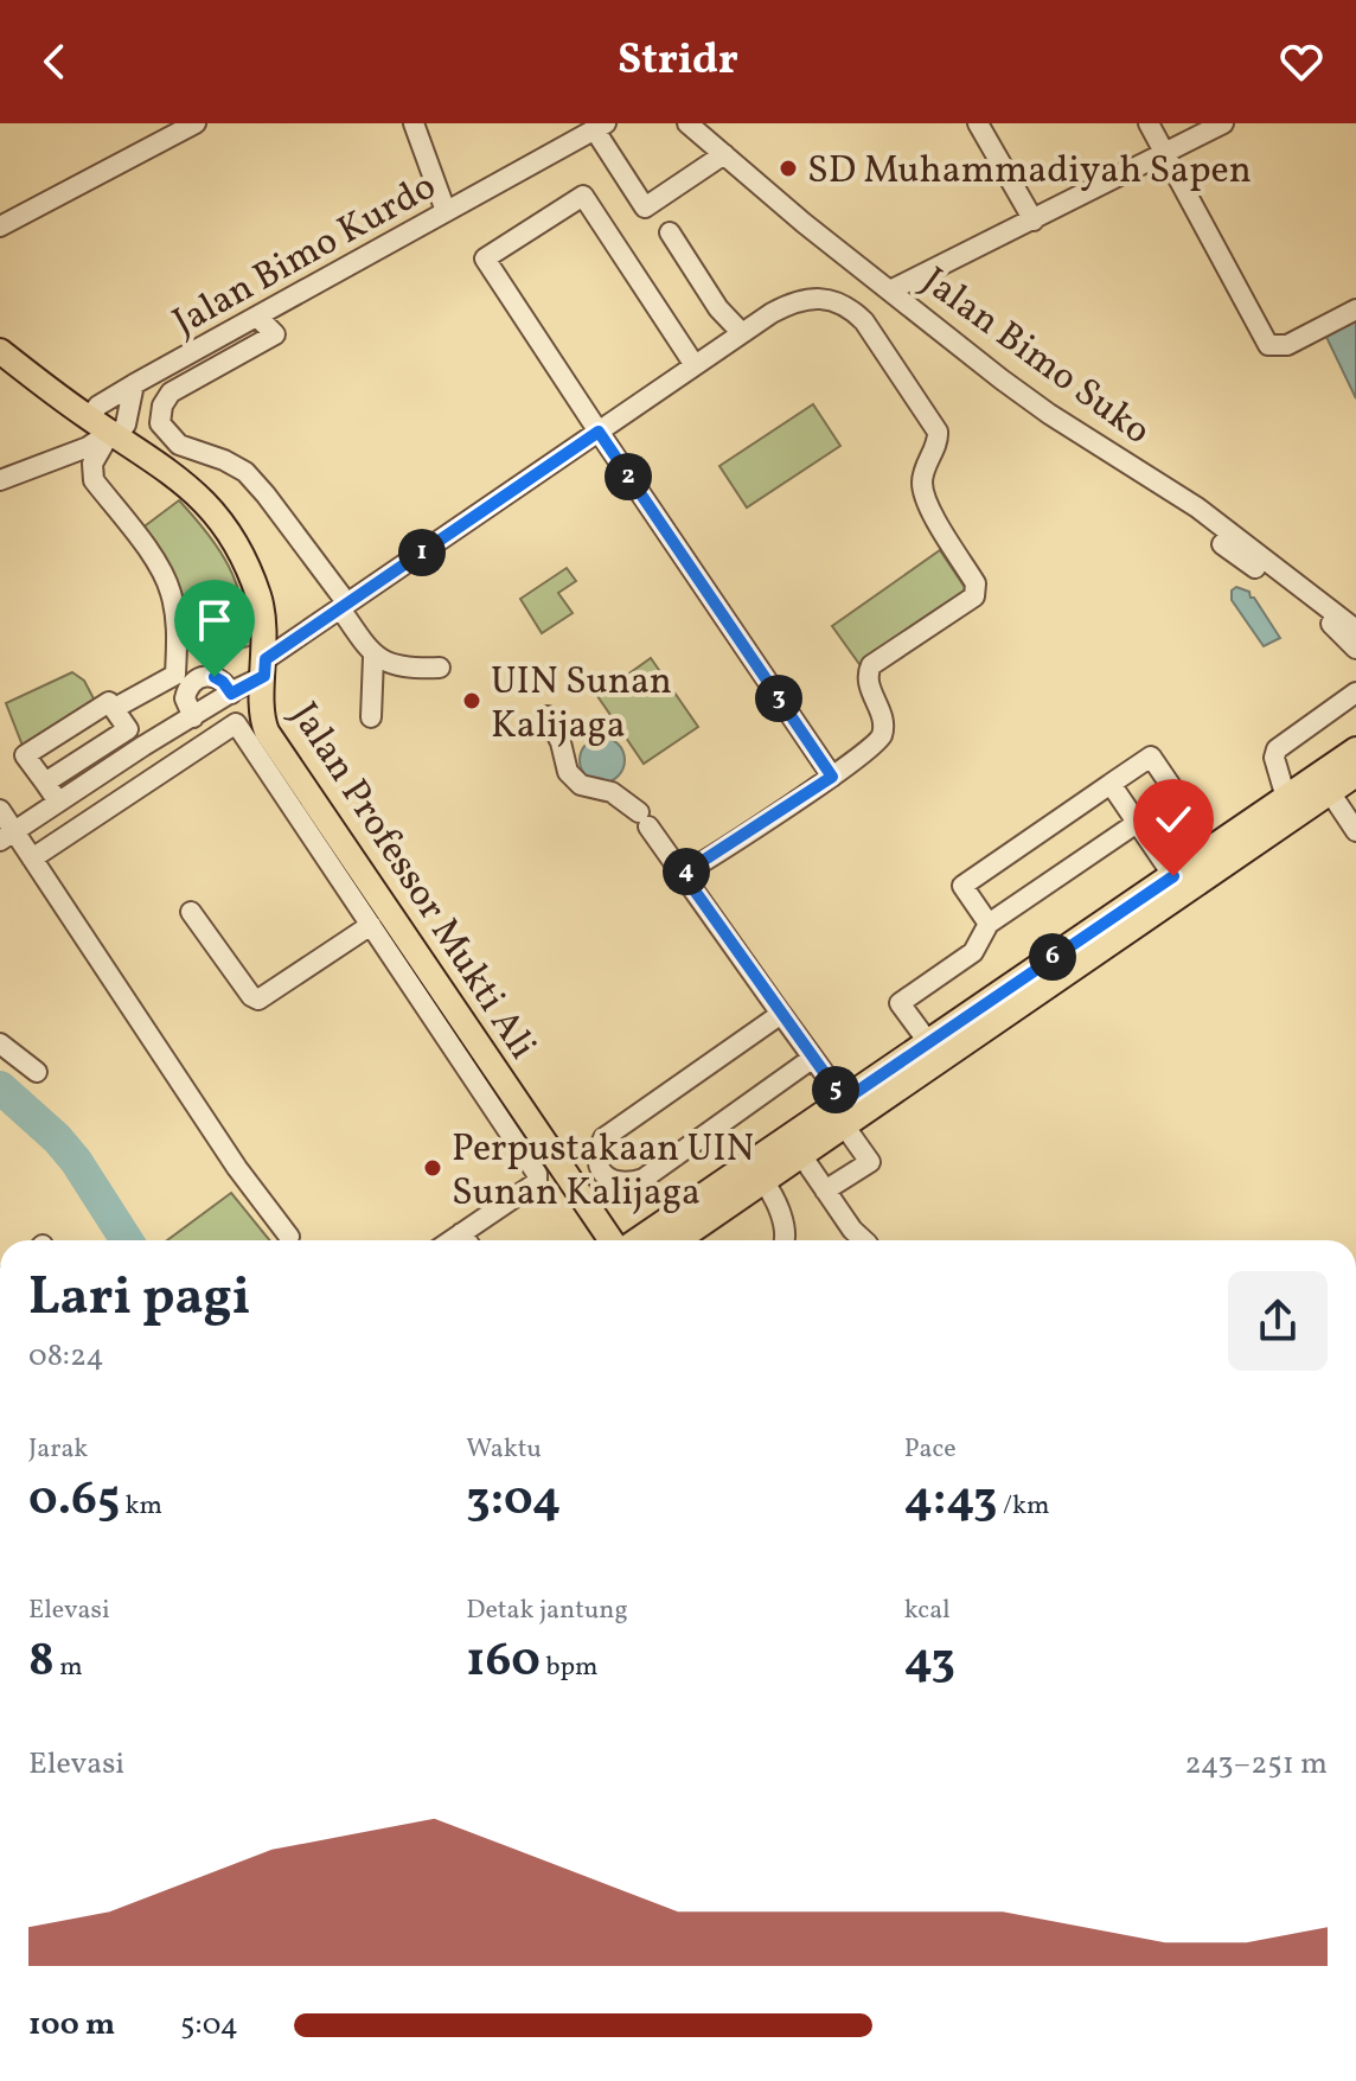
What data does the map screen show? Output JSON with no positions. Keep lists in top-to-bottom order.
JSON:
{
  "streets": {
    "main road": ["Jalan Professor Mukti Ali"],
    "street": ["Jalan Bimo Kurdo", "Jalan Bimo Suko"]
  },
  "crossings": [
    ["Jalan Bimo Kurdo", "Jalan Professor Mukti Ali"]
  ],
  "places": ["SD Muhammadiyah Sapen", "UIN Sunan Kalijaga", "Perpustakaan UIN Sunan Kalijaga"],
  "page": {
    "header": "Stridr",
    "pins": [
      "2",
      "1",
      "3",
      "4",
      "6",
      "5"
    ],
    "heading": ["Lari pagi", "08:24"],
    "stats": [
      ["Jarak", "0.65 km"],
      ["Waktu", "3:04"],
      ["Pace", "4:43 /km"],
      ["Elevasi", "8 m"],
      ["Detak jantung", "160 bpm"],
      ["kcal", "43"]
    ],
    "chart": ["Elevasi", "243–251 m"],
    "list": [
      {
        "name": "100 m",
        "note": "5:04"
      }
    ]
  }
}
